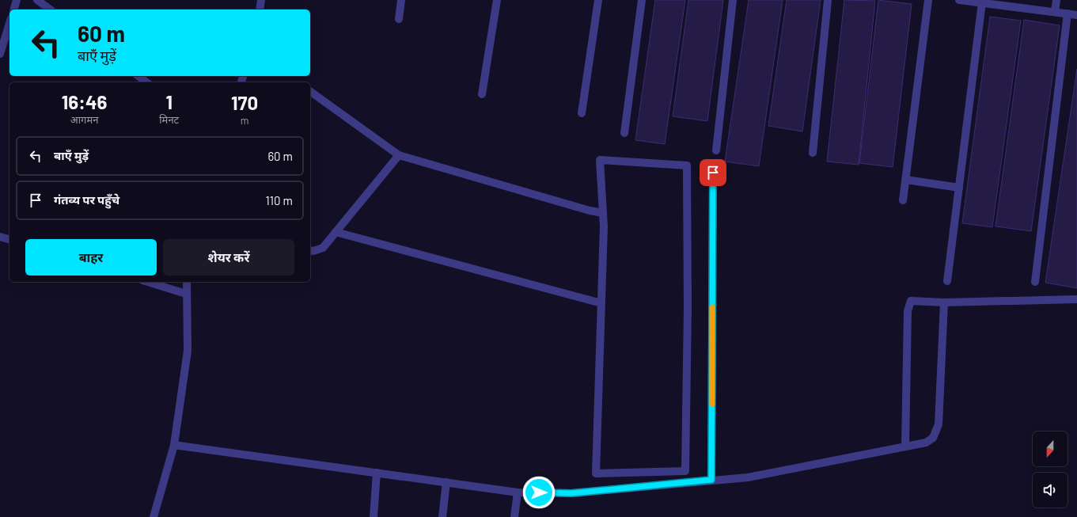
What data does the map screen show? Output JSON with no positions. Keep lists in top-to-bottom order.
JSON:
{
  "north": "bottom",
  "page": {
    "turn": ["60 m", "बाएँ मुड़ें"],
    "eta": [
      "16:46",
      "आगमन",
      "1",
      "मिनट",
      "170",
      "m"
    ],
    "list": [
      {
        "name": "बाएँ मुड़ें",
        "value": "60 m"
      },
      {
        "name": "गंतव्य पर पहुँचे",
        "value": "110 m"
      }
    ],
    "buttons": ["बाहर", "शेयर करें"]
  }
}
